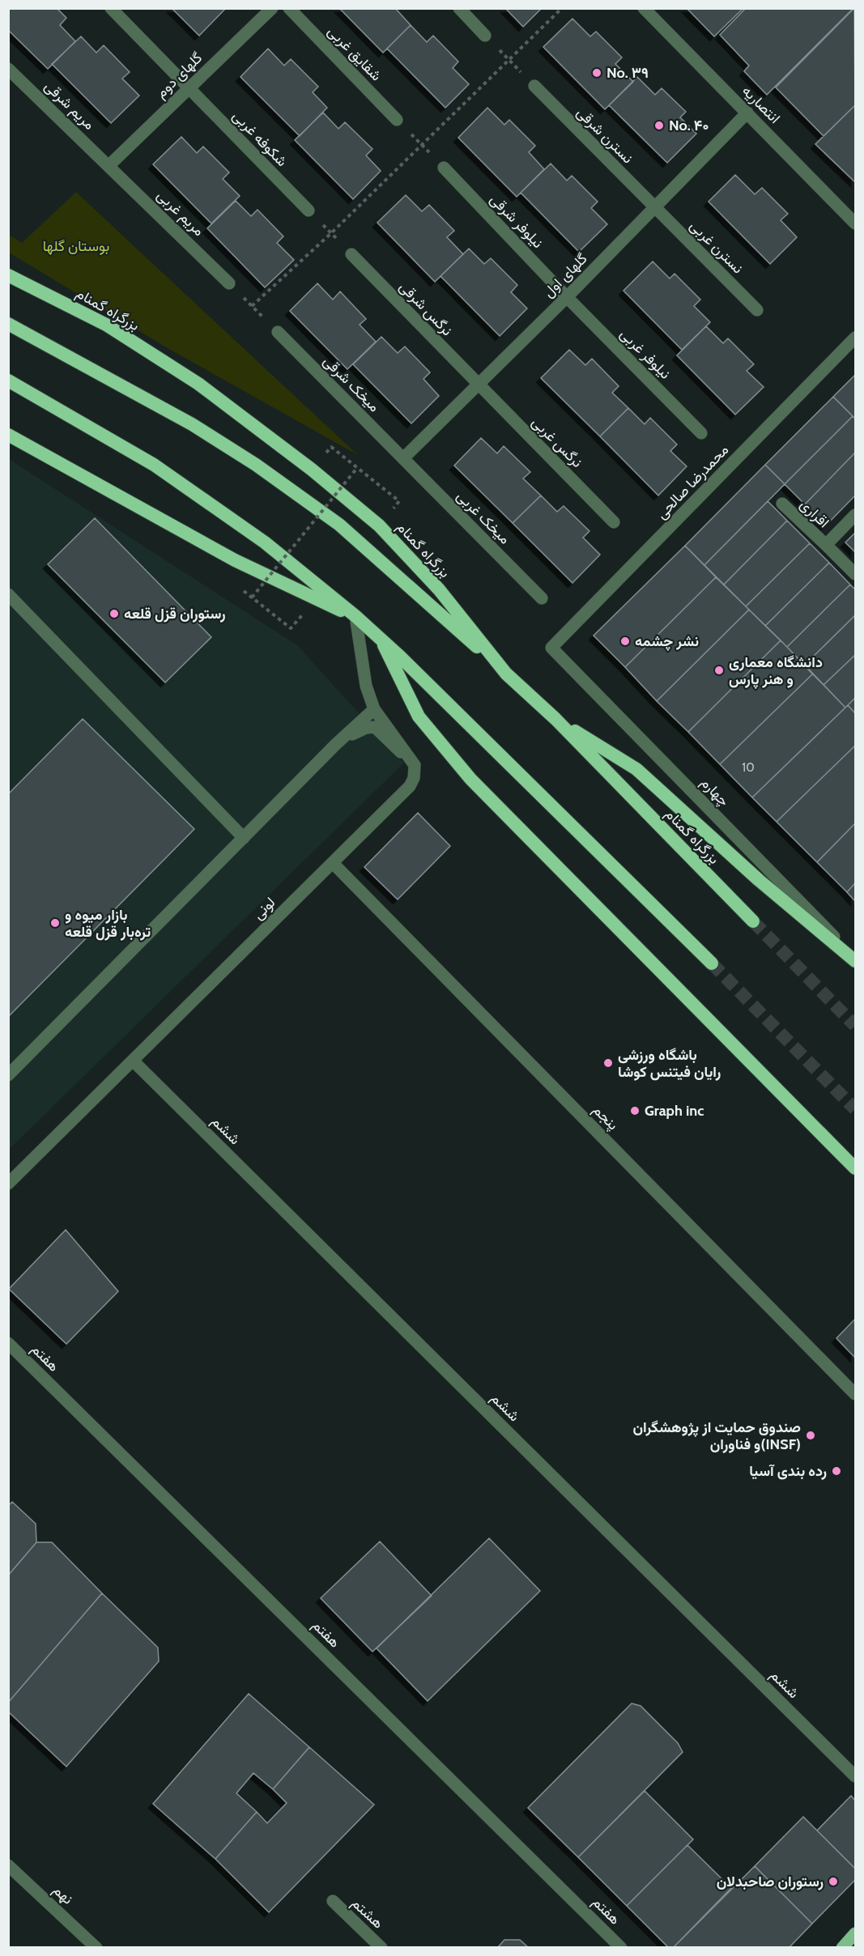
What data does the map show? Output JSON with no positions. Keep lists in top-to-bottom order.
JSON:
{
  "streets": {
    "highway": ["بزرگراه گمنام"],
    "street": [
      "شقایق غربی",
      "گلهای دوم",
      "انتصاریه",
      "مریم شرقی",
      "نسترن شرقی",
      "شکوفه غربی",
      "مریم غربی",
      "نیلوفر شرقی",
      "نسترن غربی",
      "گلهای اول",
      "نرگس شرقی",
      "نیلوفر غربی",
      "میخک شرقی",
      "نرگس غربی",
      "محمدرضا صالحی",
      "اقراری",
      "میخک غربی",
      "چهارم",
      "لونی",
      "پنجم",
      "ششم",
      "هفتم",
      "نهم",
      "هشتم"
    ]
  },
  "crossings": [
    ["گلهای دوم", "مریم شرقی"],
    ["گلهای دوم", "شکوفه غربی"],
    ["گلهای دوم", "مریم غربی"],
    ["انتصاریه", "گلهای اول"],
    ["مریم شرقی", "مریم غربی"],
    ["نسترن شرقی", "نسترن غربی"],
    ["نسترن شرقی", "گلهای اول"],
    ["نیلوفر شرقی", "گلهای اول"],
    ["نیلوفر شرقی", "نیلوفر غربی"],
    ["نسترن غربی", "گلهای اول"],
    ["گلهای اول", "نرگس شرقی"],
    ["گلهای اول", "نیلوفر غربی"],
    ["گلهای اول", "میخک شرقی"],
    ["گلهای اول", "نرگس غربی"],
    ["گلهای اول", "میخک غربی"],
    ["نرگس شرقی", "نرگس غربی"],
    ["میخک شرقی", "میخک غربی"],
    ["محمدرضا صالحی", "چهارم"],
    ["لونی", "پنجم"],
    ["لونی", "ششم"]
  ],
  "parks": ["بوستان گلها"],
  "places": [
    "No. ۳۹",
    "No. ۴۰",
    "رستوران قزل قلعه",
    "نشر چشمه",
    "دانشگاه معماری و هنر پارس",
    "بازار میوه و تره‌بار قزل قلعه",
    "باشگاه ورزشی رایان فیتنس کوشا",
    "Graph inc",
    "صندوق حمایت از پژوهشگران و فناوران(INSF)",
    "رده بندی آسیا",
    "رستوران صاحبدلان"
  ],
  "house_numbers": ["10"]
}
